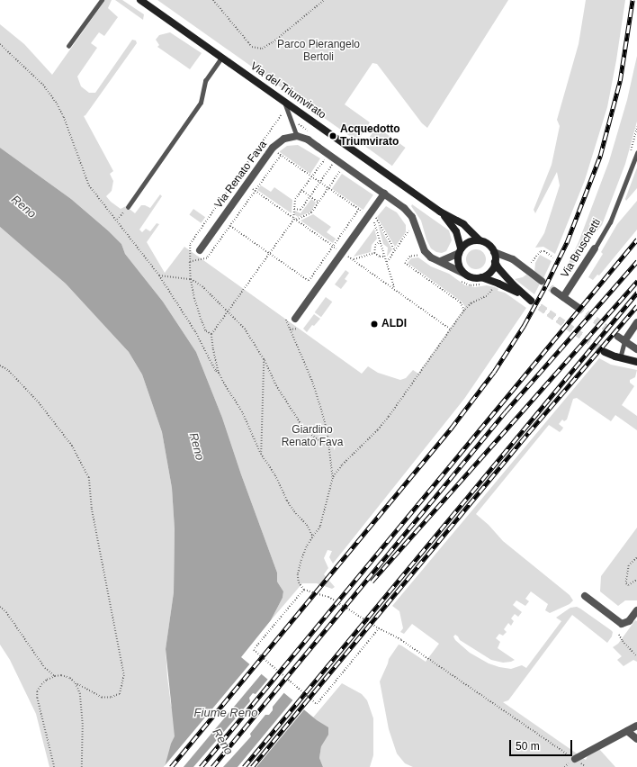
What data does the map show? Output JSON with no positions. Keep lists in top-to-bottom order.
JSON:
{
  "streets": {
    "main road": ["Via del Triumvirato"],
    "street": ["Via Renato Fava", "Via Bruschetti"]
  },
  "water": ["Reno", "Fiume Reno"],
  "parks": ["Parco Pierangelo Bertoli", "Giardino Renato Fava"],
  "places": ["Acquedotto Triumvirato", "ALDI"],
  "scale_bar": "50 m"
}
